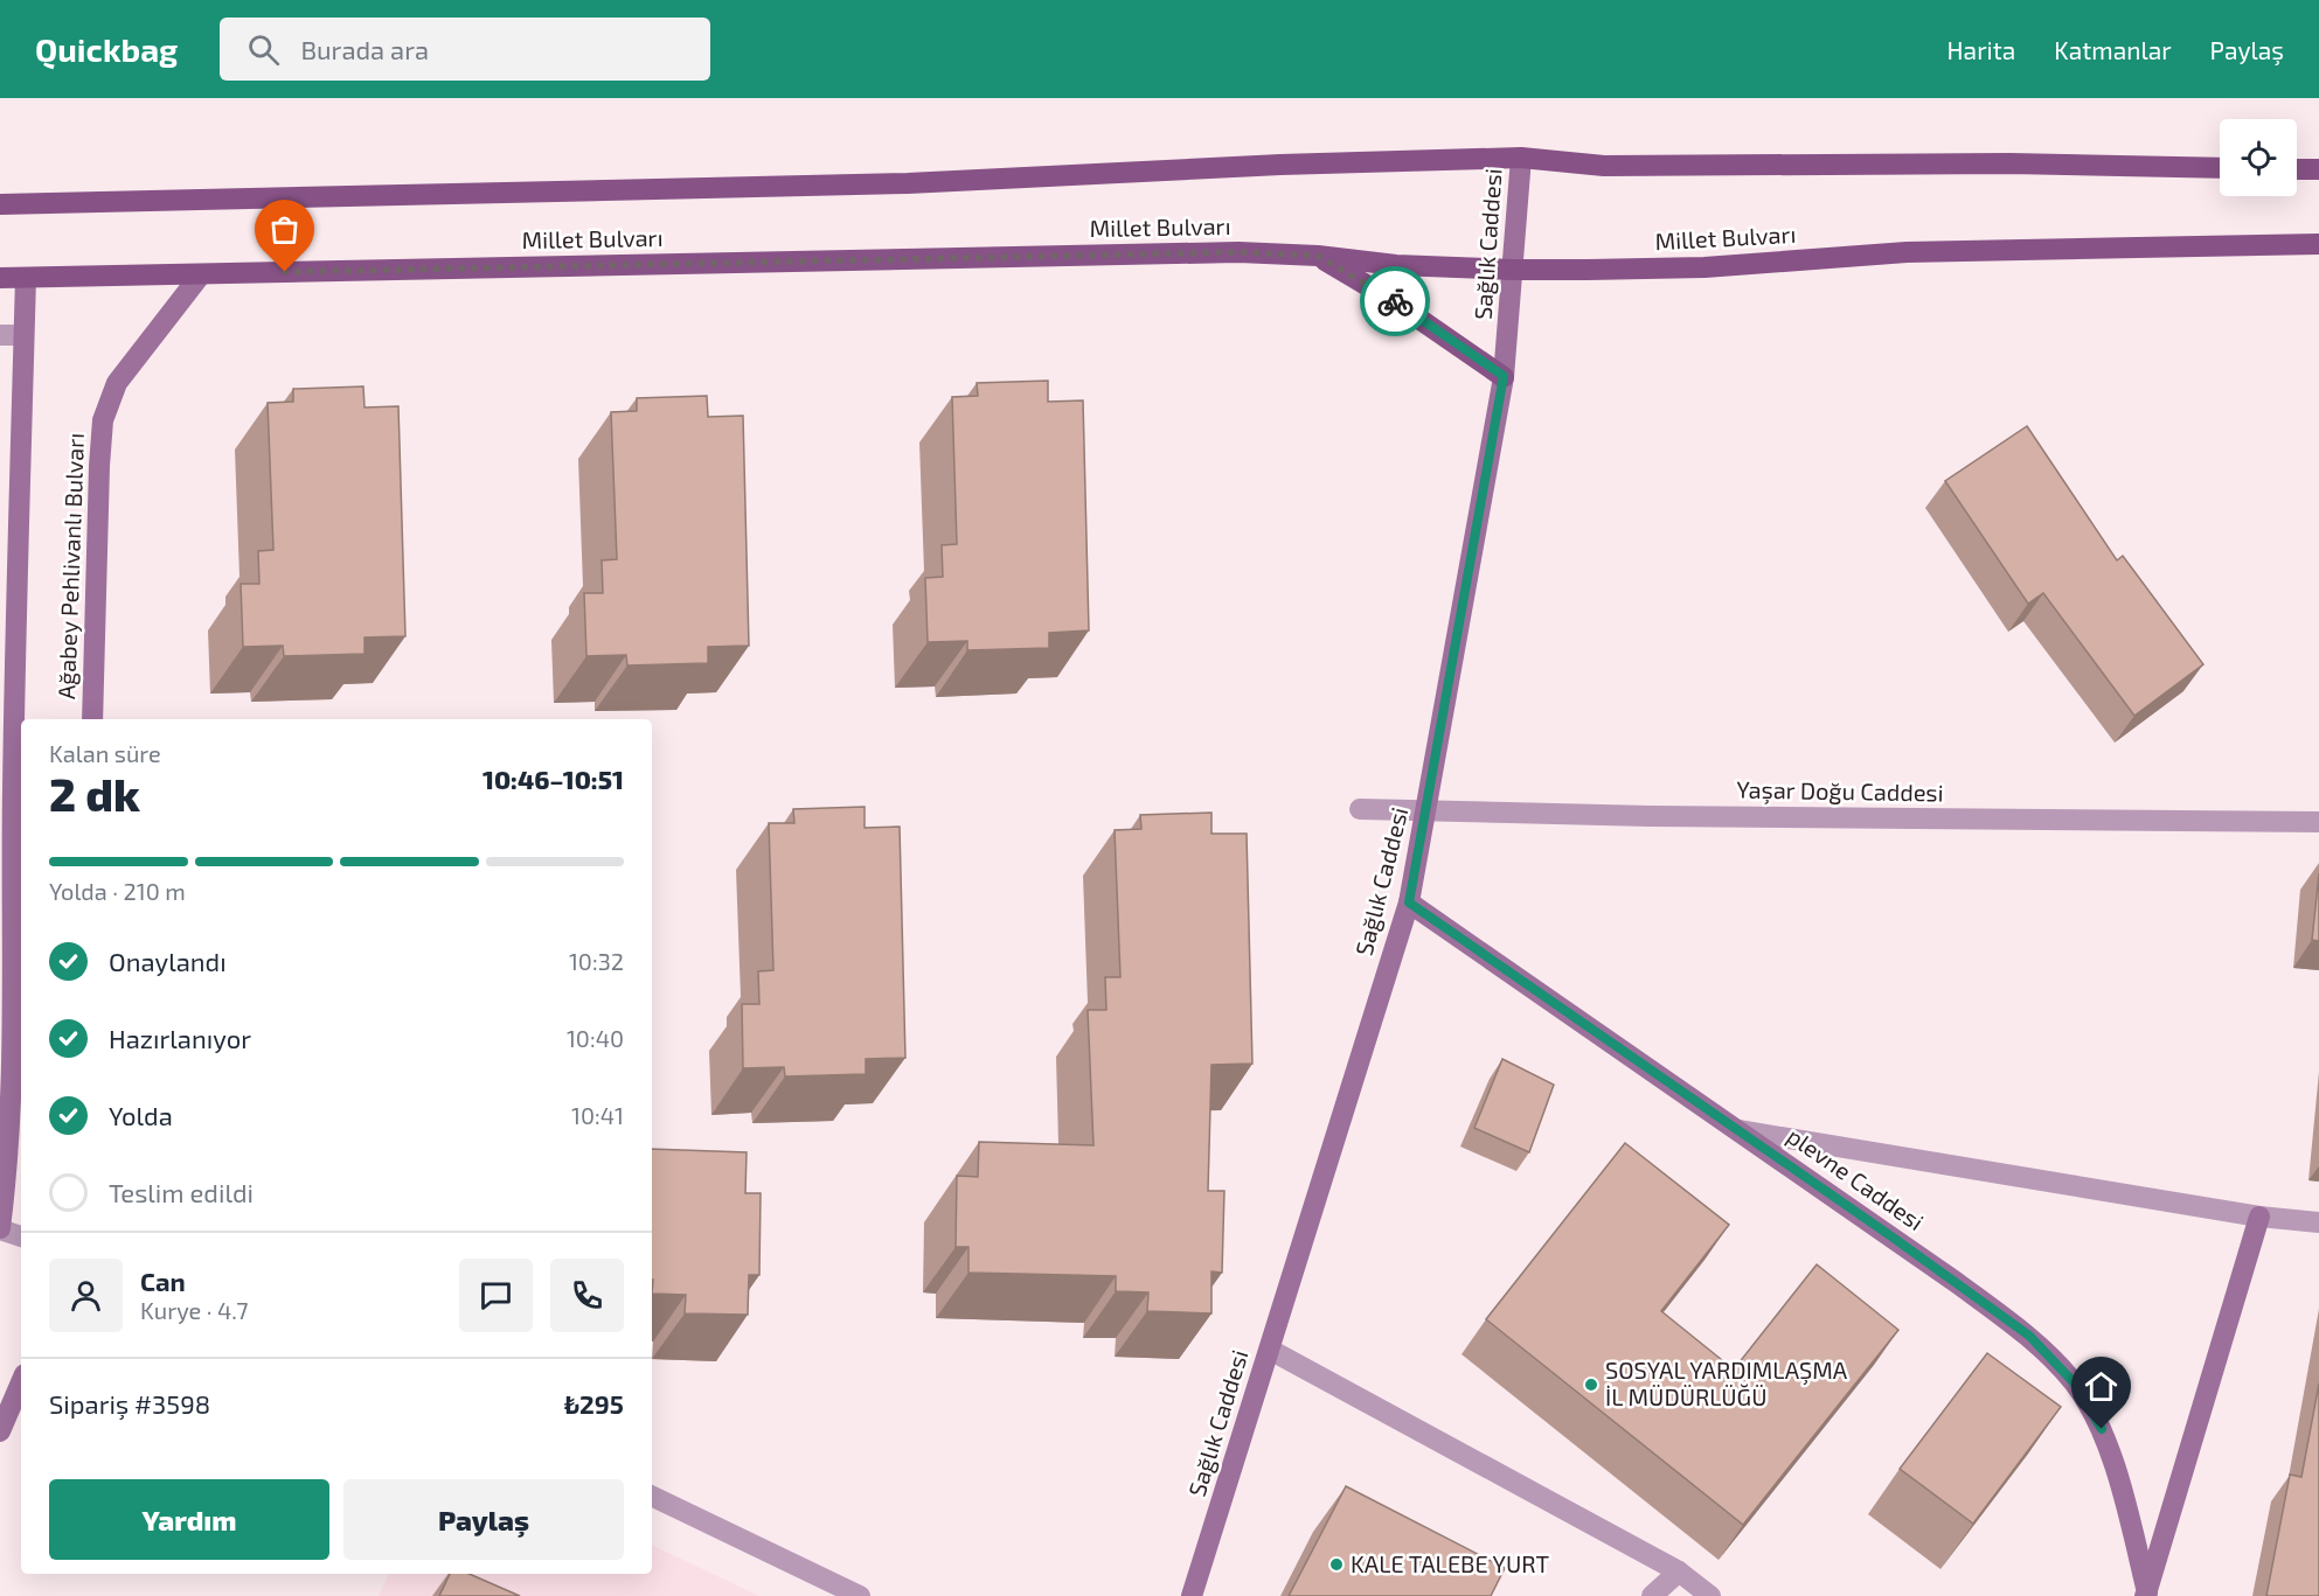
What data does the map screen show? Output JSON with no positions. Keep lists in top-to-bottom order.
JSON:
{
  "streets": {
    "main road": ["Millet Bulvarı"],
    "street": [
      "Sağlık Caddesi",
      "Ağabey Pehlivanlı Bulvarı",
      "Yaşar Doğu Caddesi",
      "plevne Caddesi"
    ]
  },
  "crossings": [
    ["Millet Bulvarı", "Sağlık Caddesi"],
    ["Millet Bulvarı", "Ağabey Pehlivanlı Bulvarı"],
    ["Sağlık Caddesi", "Yaşar Doğu Caddesi"],
    ["Sağlık Caddesi", "plevne Caddesi"]
  ],
  "places": ["SOSYAL YARDIMLAŞMA İL MÜDÜRLÜĞÜ", "KALE TALEBE YURT"],
  "page": {
    "header": "Quickbag",
    "search": "Burada ara",
    "nav": ["Harita", "Katmanlar", "Paylaş"],
    "heading": ["2 dk", "Kalan süre", "10:46–10:51"],
    "panel": [
      "Can",
      "Kurye · 4.7",
      "Sipariş #3598",
      "₺295"
    ],
    "bar": "Yolda · 210 m",
    "list": [
      ["Onaylandı", "10:32"],
      ["Hazırlanıyor", "10:40"],
      ["Yolda", "10:41"],
      "Teslim edildi"
    ],
    "buttons": ["Yardım", "Paylaş"]
  }
}
